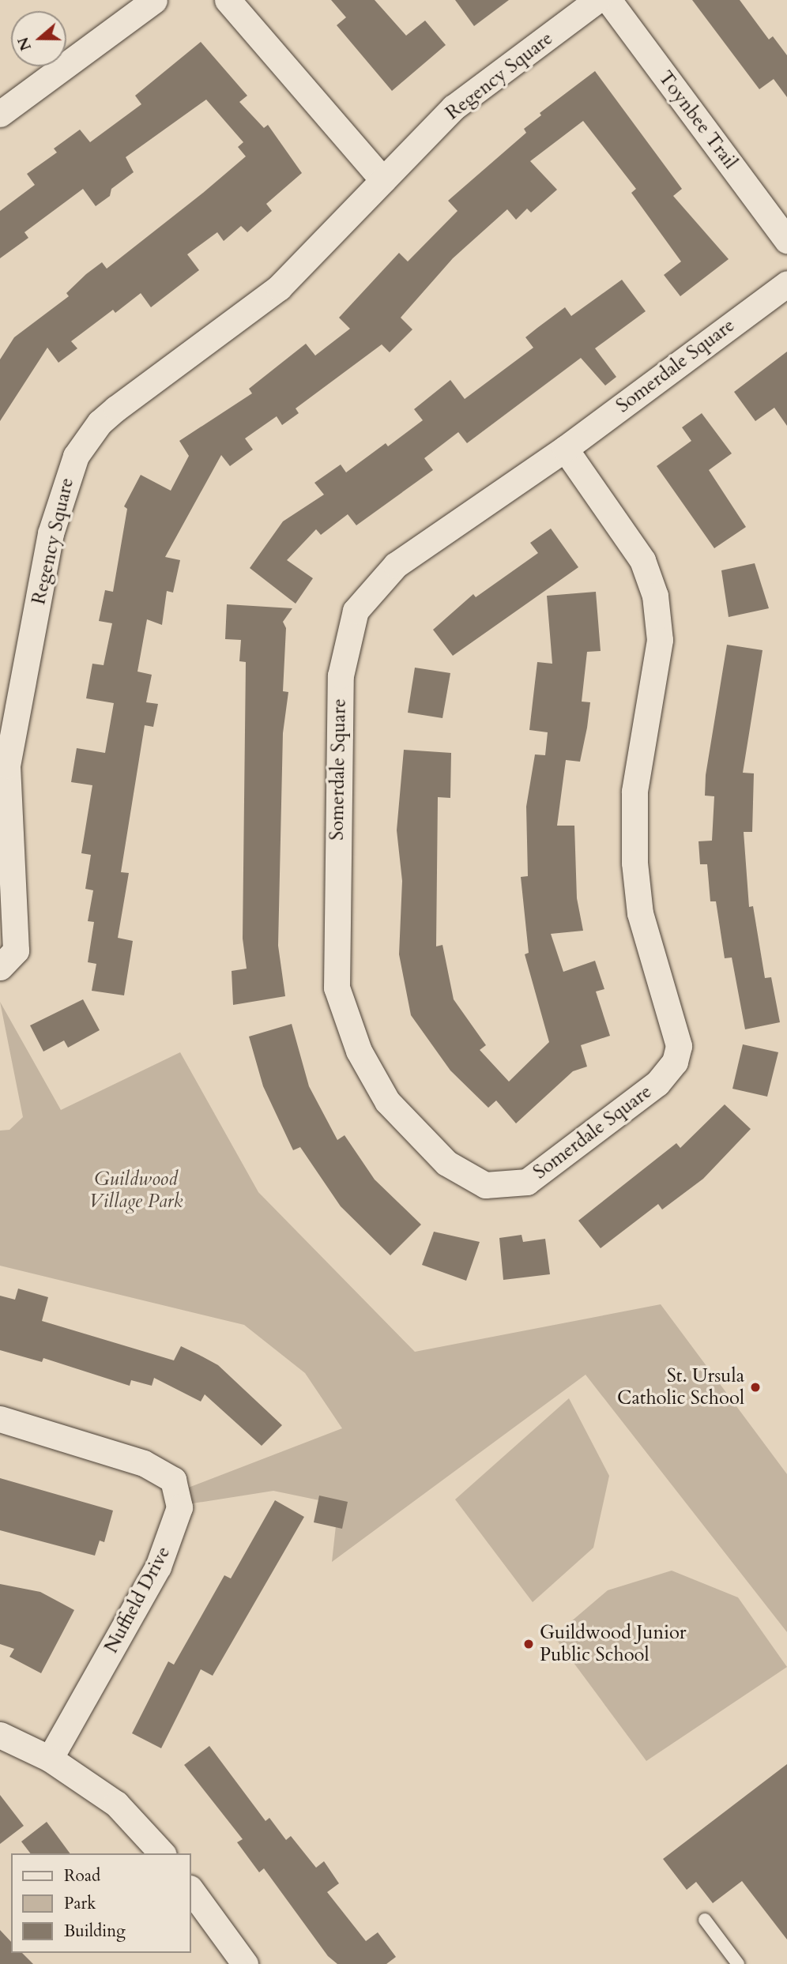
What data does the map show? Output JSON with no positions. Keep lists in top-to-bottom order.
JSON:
{
  "streets": {
    "street": [
      "Regency Square",
      "Toynbee Trail",
      "Somerdale Square",
      "Nuffield Drive"
    ]
  },
  "parks": ["Guildwood Village Park"],
  "places": ["St. Ursula Catholic School", "Guildwood Junior Public School"],
  "legend": ["Road", "Park", "Building"],
  "north": "left"
}
